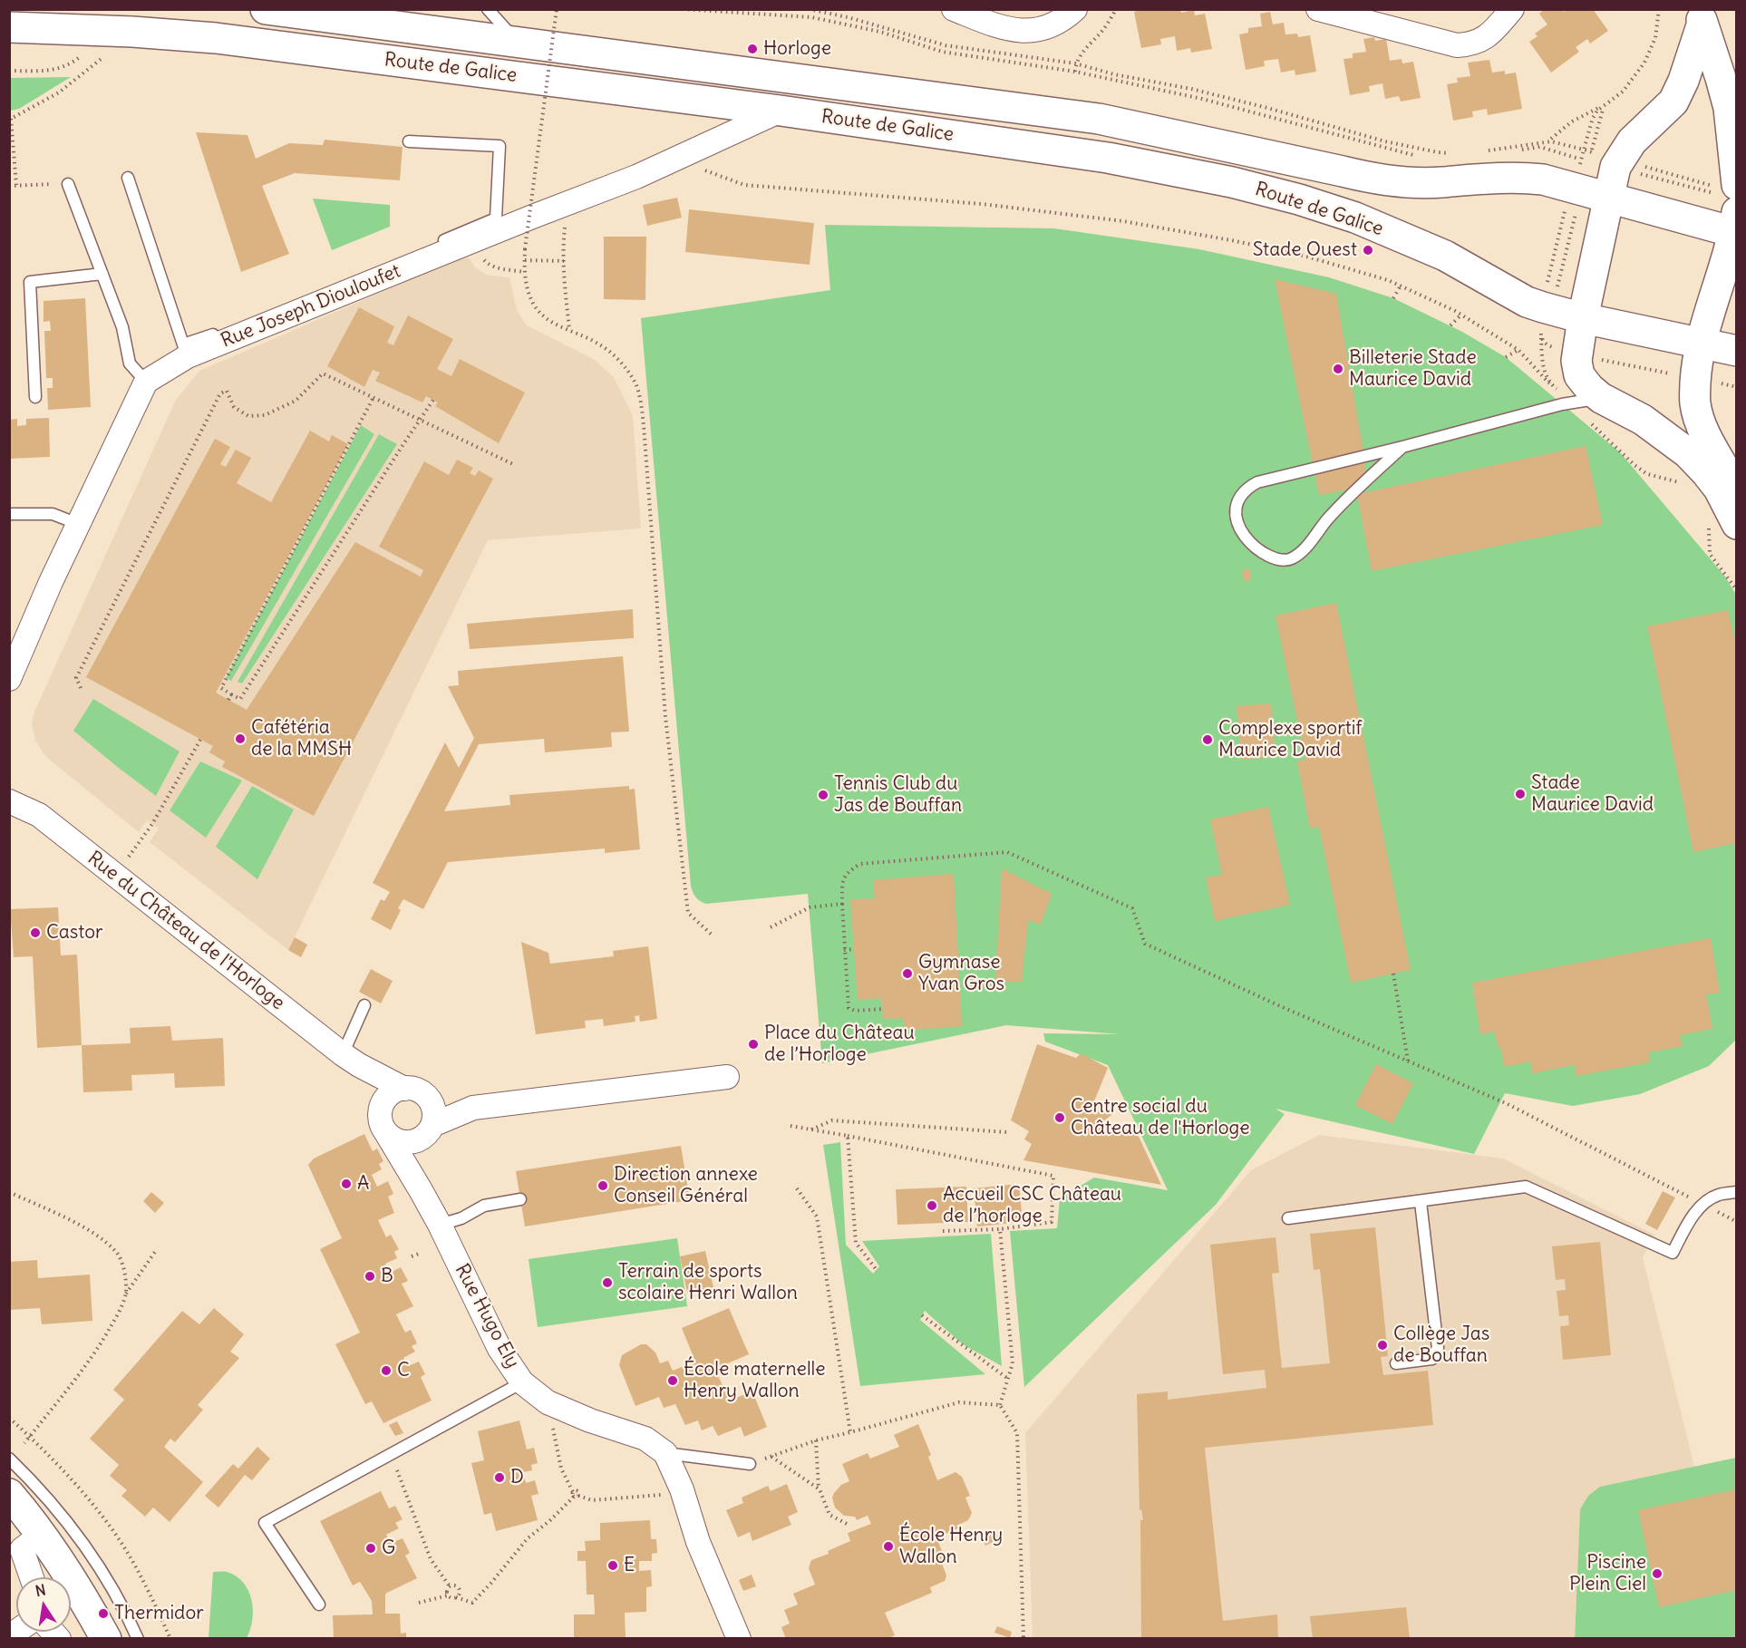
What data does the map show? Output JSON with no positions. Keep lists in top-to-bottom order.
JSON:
{
  "streets": {
    "main road": ["Route de Galice"],
    "street": ["Rue Joseph Diouloufet", "Rue du Château de l'Horloge", "Rue Hugo Ely"]
  },
  "crossings": [
    ["Route de Galice", "Rue Joseph Diouloufet"],
    ["Rue du Château de l'Horloge", "Rue Hugo Ely"]
  ],
  "places": [
    "Horloge",
    "Stade Ouest",
    "Billeterie Stade Maurice David",
    "Cafétéria de la MMSH",
    "Complexe sportif Maurice David",
    "Stade Maurice David",
    "Tennis Club du Jas de Bouffan",
    "Castor",
    "Gymnase Yvan Gros",
    "Place du Château de l’Horloge",
    "Centre social du Château de l'Horloge",
    "A",
    "Direction annexe Conseil Général",
    "Accueil CSC Château de l’horloge",
    "B",
    "Terrain de sports scolaire Henri Wallon",
    "Collège Jas de Bouffan",
    "C",
    "École maternelle Henry Wallon",
    "D",
    "École Henry Wallon",
    "G",
    "E",
    "Piscine Plein Ciel",
    "Thermidor"
  ],
  "north": "top"
}
